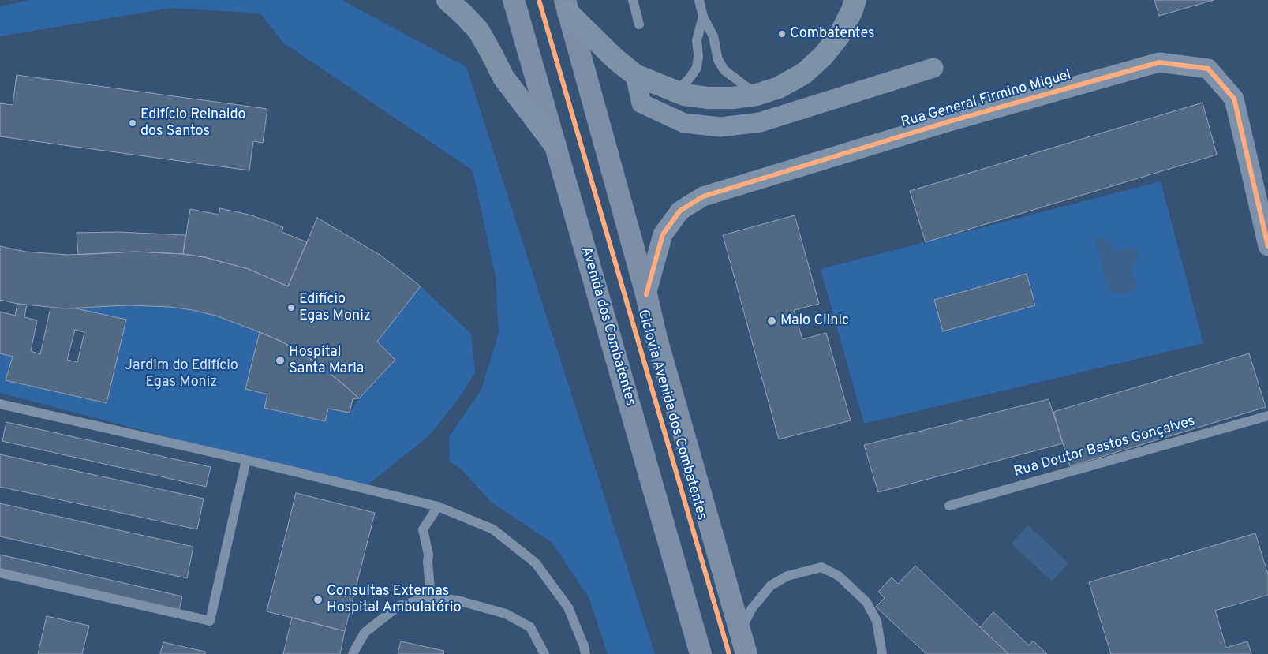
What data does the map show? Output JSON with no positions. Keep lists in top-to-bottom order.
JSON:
{
  "streets": {
    "main road": ["Avenida dos Combatentes"],
    "street": ["Rua General Firmino Miguel"],
    "lane": ["Rua Doutor Bastos Gonçalves"],
    "cycle path": ["Ciclovia Avenida dos Combatentes"]
  },
  "parks": ["Jardim do Edifício Egas Moniz"],
  "places": [
    "Combatentes",
    "Edifício Reinaldo dos Santos",
    "Edifício Egas Moniz",
    "Malo Clinic",
    "Hospital Santa Maria",
    "Consultas Externas Hospital Ambulatório"
  ]
}
